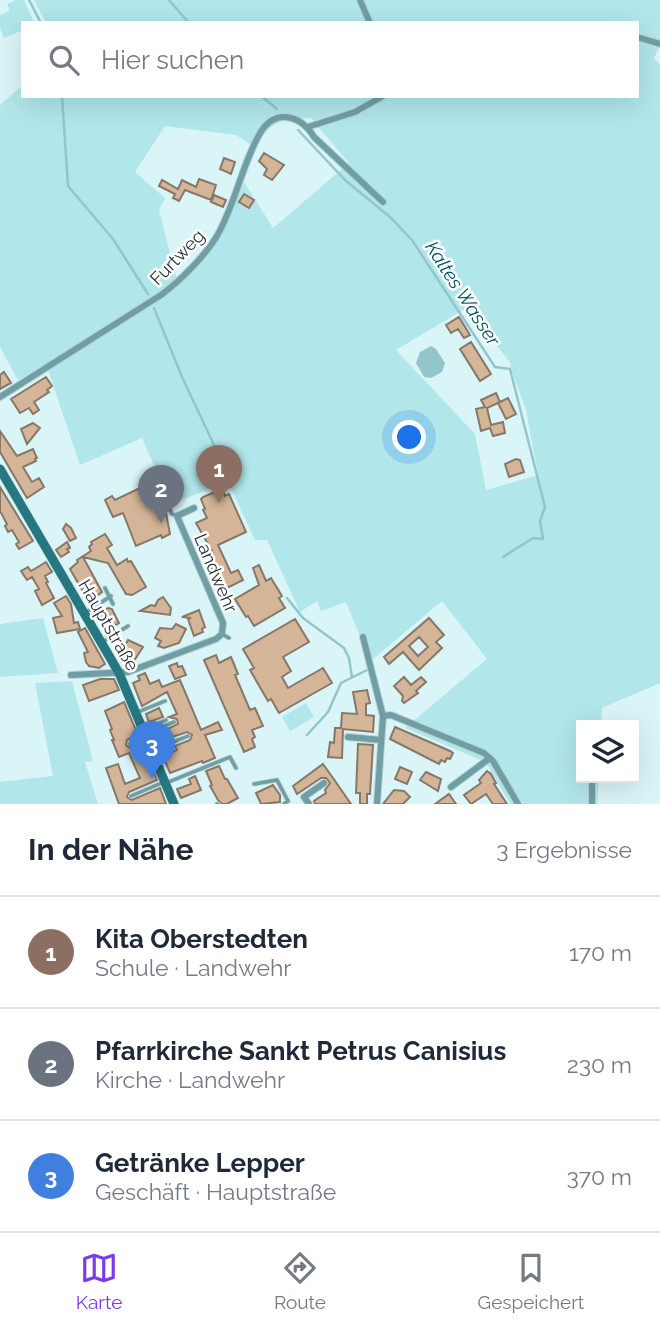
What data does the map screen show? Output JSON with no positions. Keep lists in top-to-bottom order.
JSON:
{
  "streets": {
    "street": ["Furtweg", "Landwehr", "Hauptstraße"]
  },
  "crossings": [
    ["Landwehr", "Hauptstraße"]
  ],
  "water": ["Kaltes Wasser"],
  "page": {
    "search": "Hier suchen",
    "pins": ["1", "2", "3"],
    "heading": ["In der Nähe", "3 Ergebnisse"],
    "list": [
      {
        "mark": "1",
        "name": "Kita Oberstedten",
        "note": "Schule · Landwehr",
        "value": "170 m"
      },
      {
        "mark": "2",
        "name": "Pfarrkirche Sankt Petrus Canisius",
        "note": "Kirche · Landwehr",
        "value": "230 m"
      },
      {
        "mark": "3",
        "name": "Getränke Lepper",
        "note": "Geschäft · Hauptstraße",
        "value": "370 m"
      }
    ],
    "nav": ["Karte", "Route", "Gespeichert"]
  }
}
